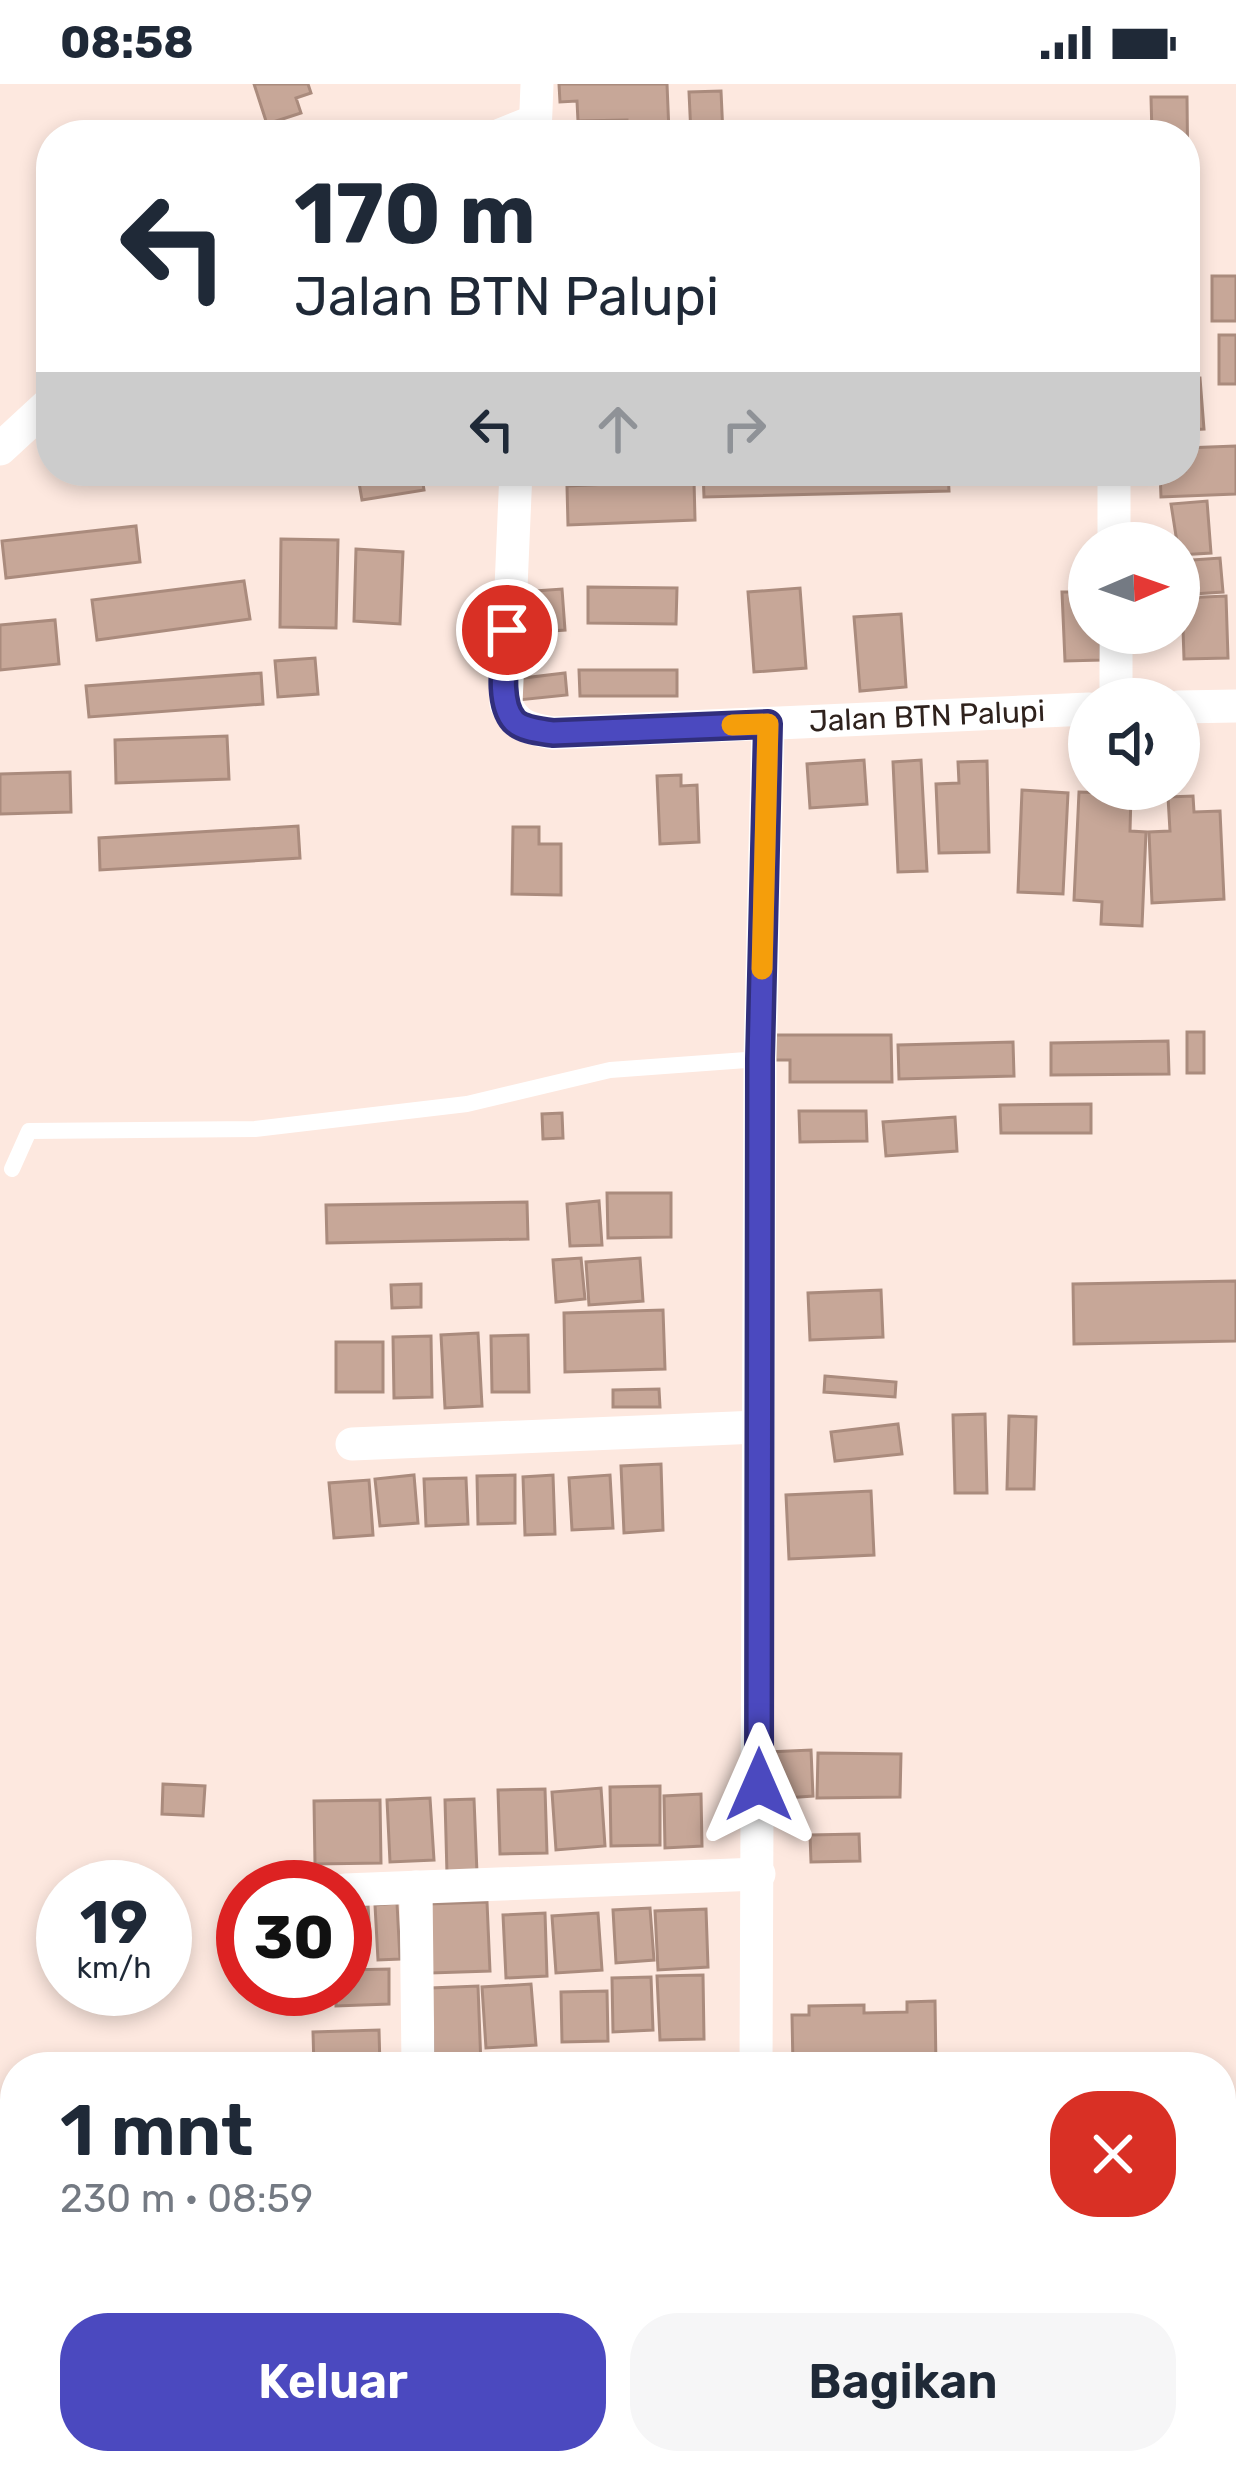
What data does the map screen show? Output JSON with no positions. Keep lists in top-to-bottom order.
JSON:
{
  "streets": {
    "street": ["Jalan BTN Palupi"]
  },
  "north": "right",
  "page": {
    "status": "08:58",
    "turn": ["170 m", "Jalan BTN Palupi"],
    "speed": "19 km/h",
    "limit": "30",
    "heading": ["1 mnt", "230 m · 08:59"],
    "buttons": ["Keluar", "Bagikan"]
  }
}
